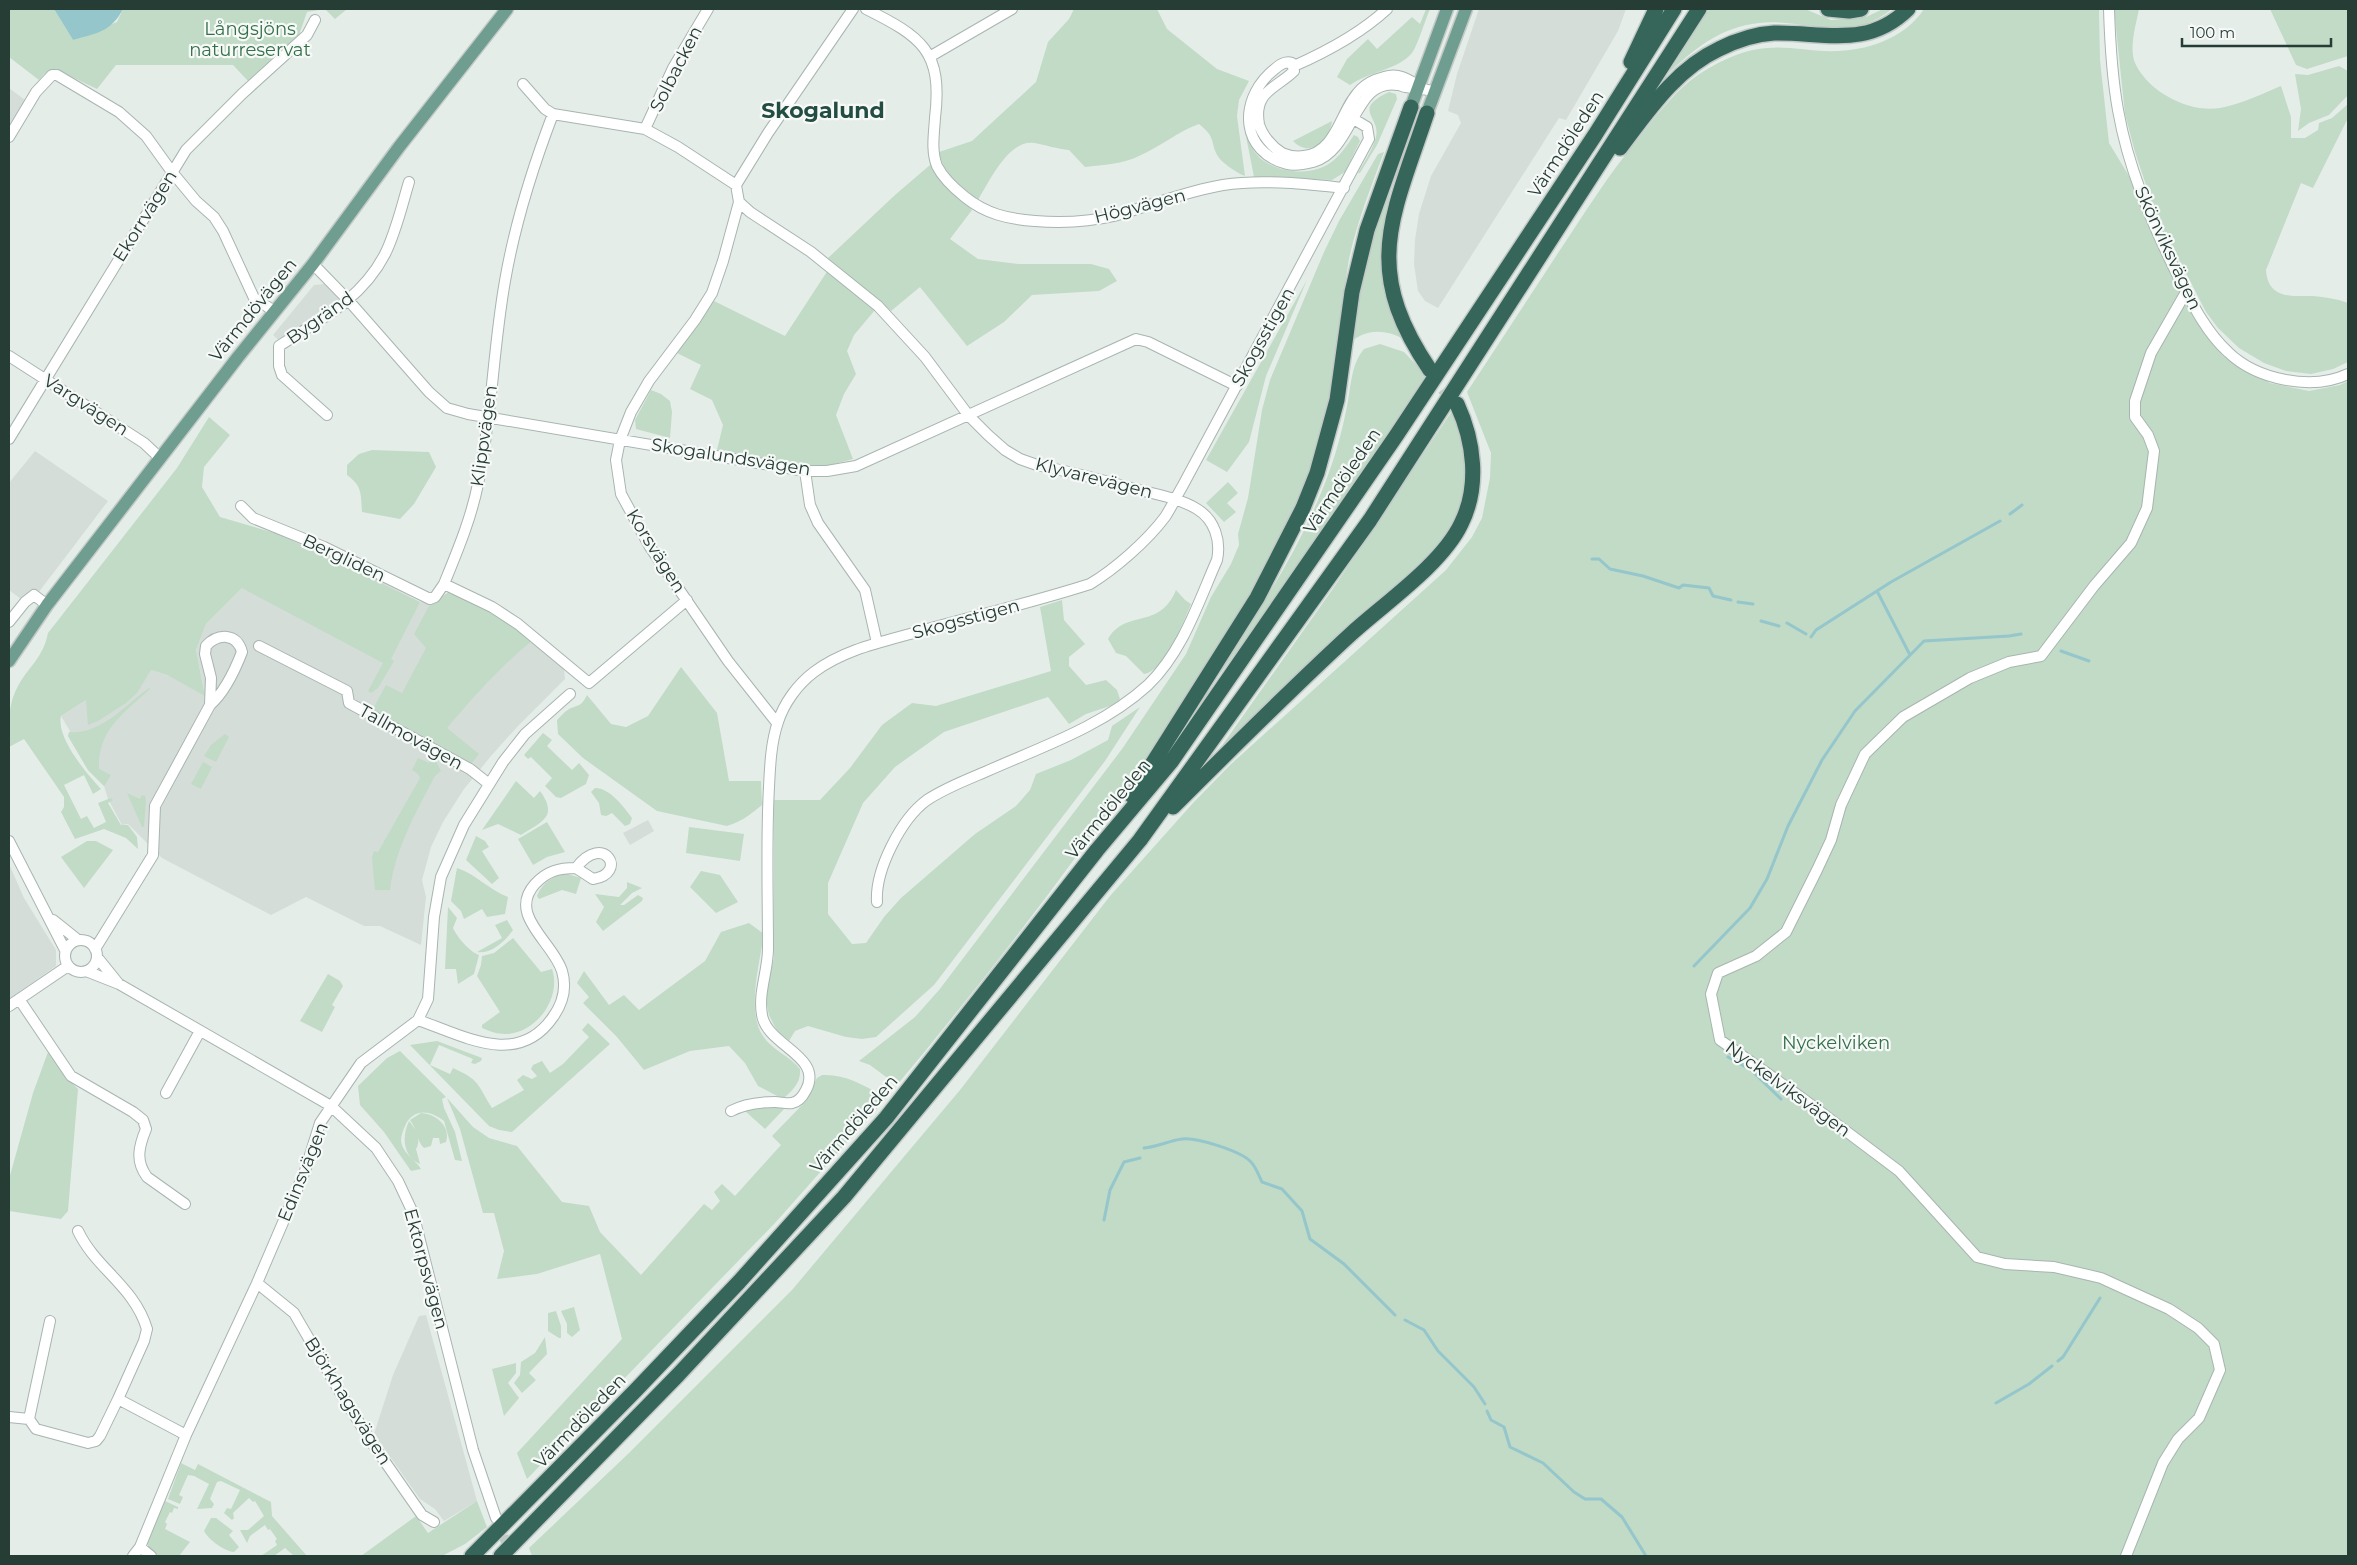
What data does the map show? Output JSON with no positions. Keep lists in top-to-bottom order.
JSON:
{
  "streets": {
    "highway": ["Värmdöleden"],
    "main road": ["Värmdövägen"],
    "street": [
      "Solbacken",
      "Högvägen",
      "Ekorrvägen",
      "Skönviksvägen",
      "Bygränd",
      "Skogsstigen",
      "Vargvägen",
      "Klippvägen",
      "Skogalundsvägen",
      "Klyvarevägen",
      "Korsvägen",
      "Bergliden",
      "Tallmovägen",
      "Nyckelviksvägen",
      "Edinsvägen",
      "Ektorpsvägen",
      "Björkhagsvägen"
    ]
  },
  "crossings": [
    ["Högvägen", "Skogsstigen"],
    ["Ekorrvägen", "Vargvägen"],
    ["Skönviksvägen", "Nyckelviksvägen"],
    ["Värmdövägen", "Vargvägen"],
    ["Värmdövägen", "Skogalundsvägen"],
    ["Bygränd", "Skogalundsvägen"],
    ["Skogsstigen", "Skogalundsvägen"],
    ["Skogsstigen", "Klyvarevägen"],
    ["Skogsstigen", "Korsvägen"],
    ["Klippvägen", "Skogalundsvägen"],
    ["Klippvägen", "Bergliden"],
    ["Skogalundsvägen", "Klyvarevägen"],
    ["Skogalundsvägen", "Korsvägen"],
    ["Klyvarevägen", "Korsvägen"],
    ["Edinsvägen", "Ektorpsvägen"],
    ["Edinsvägen", "Björkhagsvägen"]
  ],
  "districts": ["Skogalund"],
  "parks": ["Långsjöns naturreservat", "Nyckelviken"],
  "scale_bar": "100 m"
}
